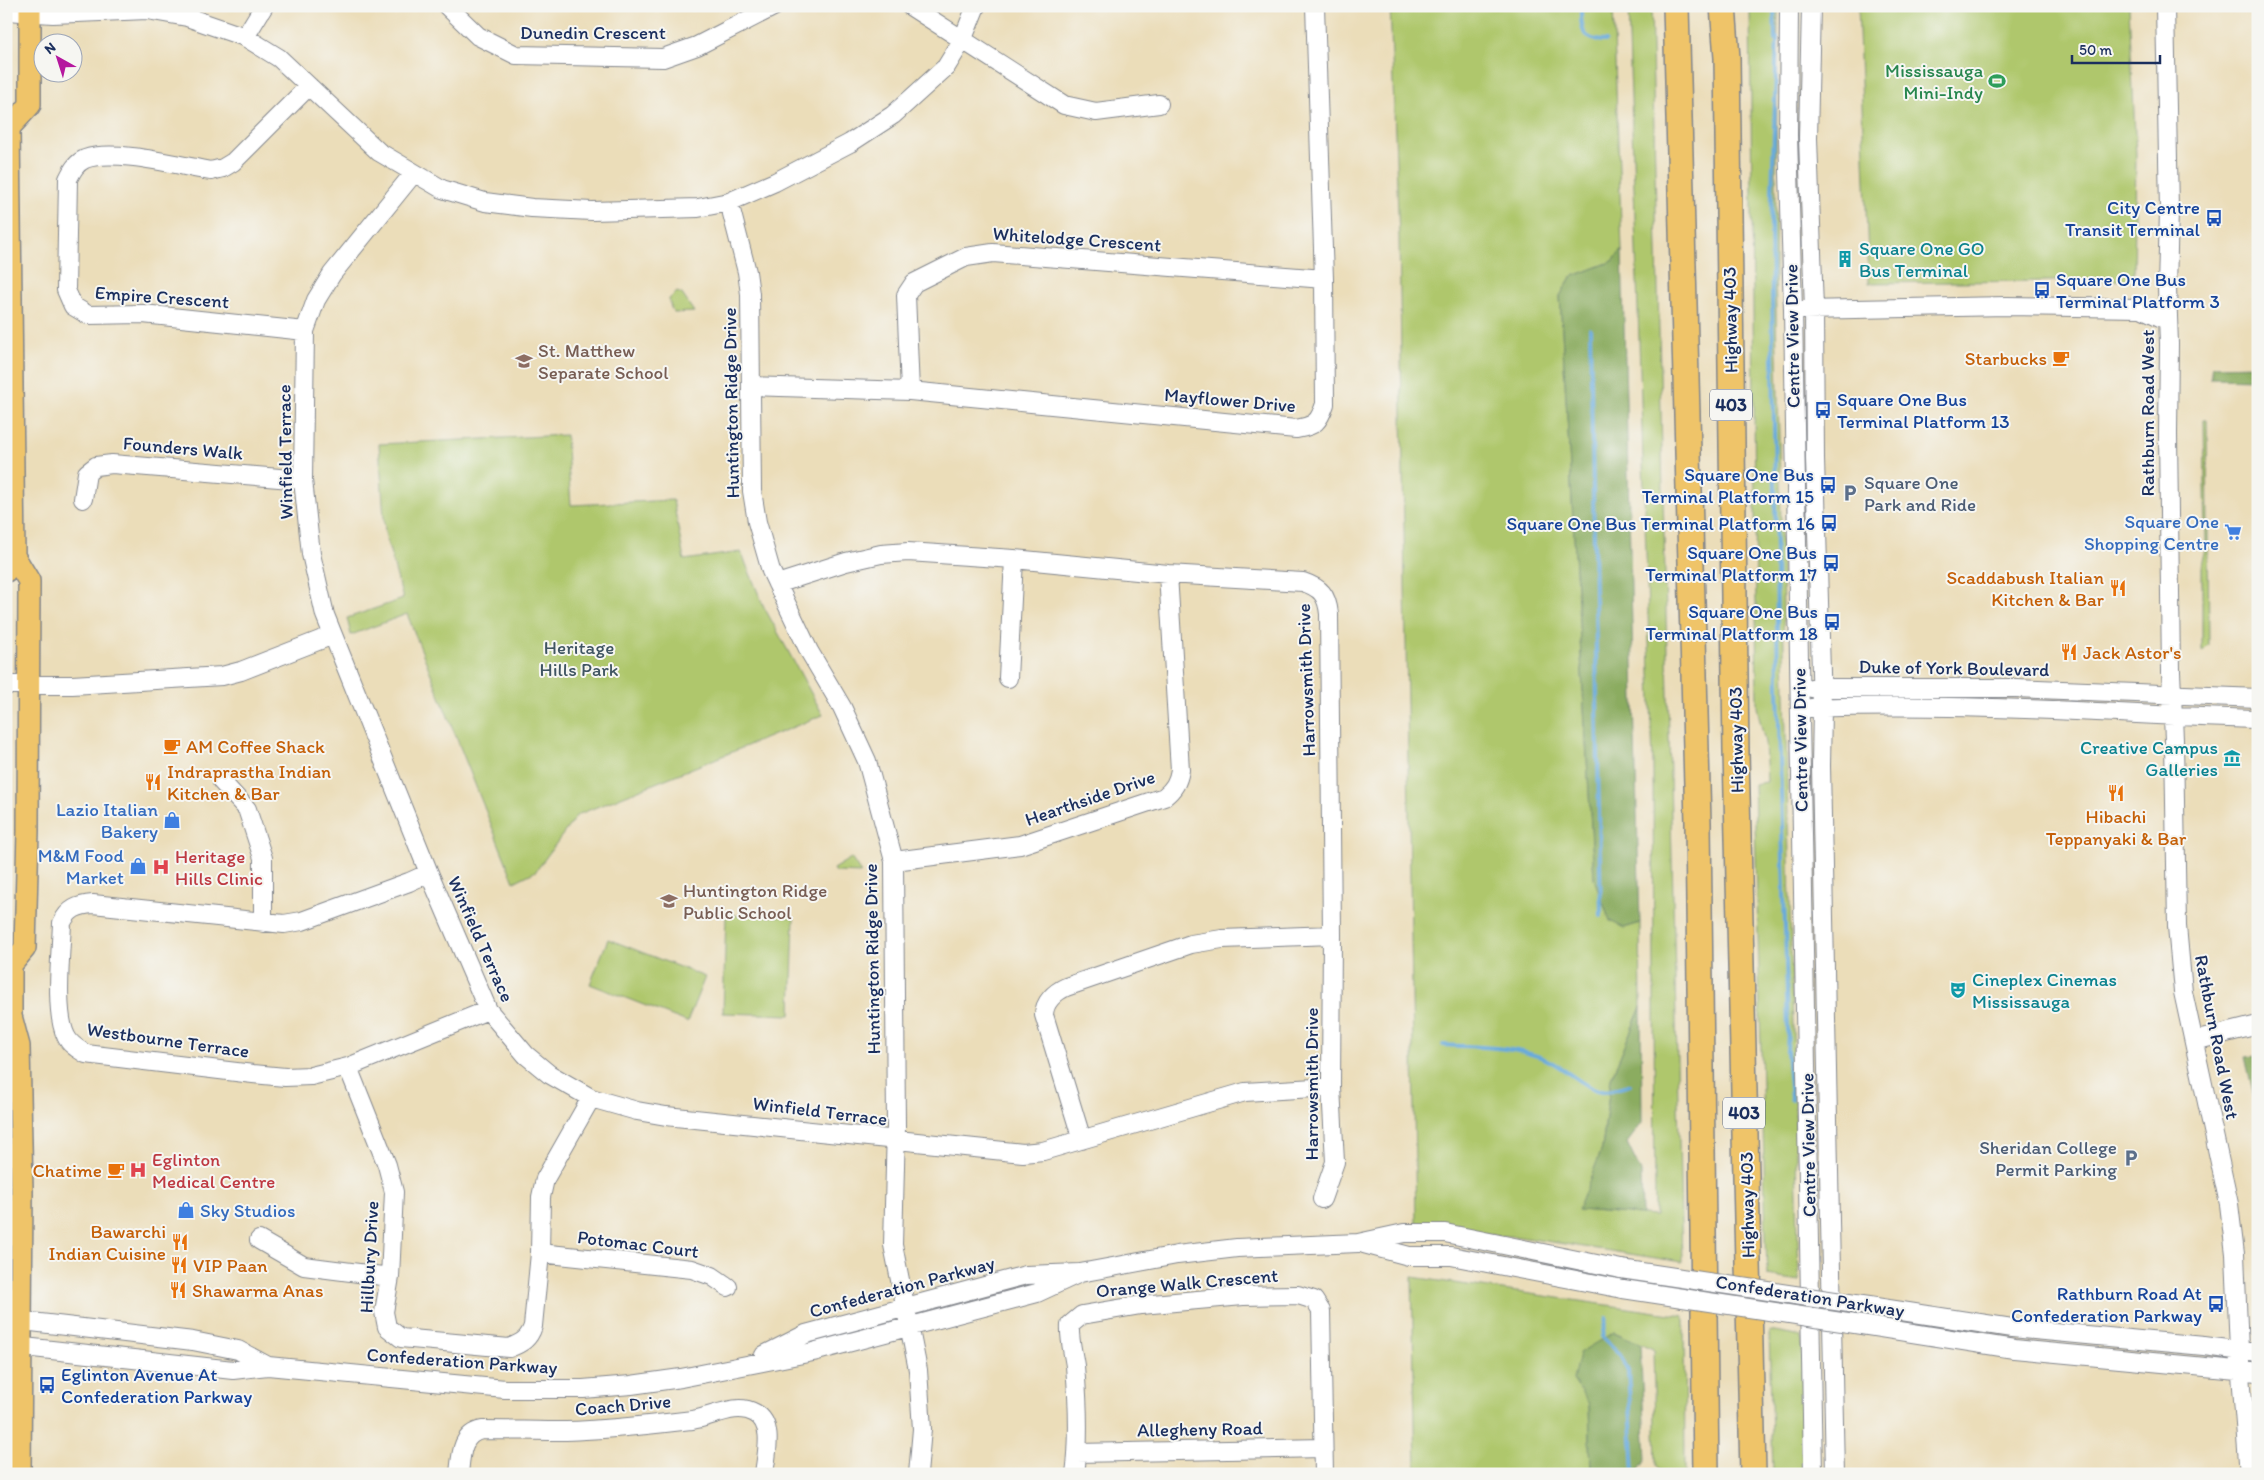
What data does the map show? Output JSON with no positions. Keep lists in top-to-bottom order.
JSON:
{
  "streets": {
    "highway": ["Highway 403", "403"],
    "street": [
      "Dunedin Crescent",
      "Whitelodge Crescent",
      "Empire Crescent",
      "Centre View Drive",
      "Mayflower Drive",
      "Huntington Ridge Drive",
      "Rathburn Road West",
      "Founders Walk",
      "Winfield Terrace",
      "Duke of York Boulevard",
      "Harrowsmith Drive",
      "Hearthside Drive",
      "Westbourne Terrace",
      "Potomac Court",
      "Hillbury Drive",
      "Orange Walk Crescent",
      "Confederation Parkway",
      "Coach Drive",
      "Allegheny Road"
    ]
  },
  "crossings": [
    ["Whitelodge Crescent", "Mayflower Drive"],
    ["Empire Crescent", "Winfield Terrace"],
    ["Centre View Drive", "Duke of York Boulevard"],
    ["Mayflower Drive", "Huntington Ridge Drive"],
    ["Huntington Ridge Drive", "Winfield Terrace"],
    ["Huntington Ridge Drive", "Harrowsmith Drive"],
    ["Huntington Ridge Drive", "Hearthside Drive"],
    ["Huntington Ridge Drive", "Confederation Parkway"],
    ["Rathburn Road West", "Duke of York Boulevard"],
    ["Rathburn Road West", "Confederation Parkway"],
    ["Founders Walk", "Winfield Terrace"],
    ["Winfield Terrace", "Harrowsmith Drive"],
    ["Winfield Terrace", "Westbourne Terrace"],
    ["Winfield Terrace", "Hillbury Drive"],
    ["Harrowsmith Drive", "Hearthside Drive"],
    ["Westbourne Terrace", "Hillbury Drive"],
    ["Potomac Court", "Hillbury Drive"],
    ["Orange Walk Crescent", "Allegheny Road"]
  ],
  "parks": ["Heritage Hills Park"],
  "places": {
    "sports": ["Mississauga Mini-Indy"],
    "bus stop": [
      "City Centre Transit Terminal",
      "Square One Bus Terminal Platform 3",
      "Square One Bus Terminal Platform 13",
      "Square One Bus Terminal Platform 15",
      "Square One Bus Terminal Platform 16",
      "Square One Bus Terminal Platform 17",
      "Square One Bus Terminal Platform 18",
      "Rathburn Road At Confederation Parkway",
      "Eglinton Avenue At Confederation Parkway"
    ],
    "building": ["Square One GO Bus Terminal"],
    "cafe": ["Starbucks", "AM Coffee Shack", "Chatime"],
    "school or university": ["St. Matthew Separate School", "Huntington Ridge Public School"],
    "parking": ["Square One Park and Ride", "Sheridan College Permit Parking"],
    "supermarket": ["Square One Shopping Centre"],
    "restaurant": [
      "Scaddabush Italian Kitchen & Bar",
      "Jack Astor's",
      "Indraprastha Indian Kitchen & Bar",
      "Hibachi Teppanyaki & Bar",
      "Bawarchi Indian Cuisine",
      "VIP Paan",
      "Shawarma Anas"
    ],
    "museum": ["Creative Campus Galleries"],
    "shop": ["Lazio Italian Bakery", "M&M Food Market", "Sky Studios"],
    "hospital": ["Heritage Hills Clinic", "Eglinton Medical Centre"],
    "theatre": ["Cineplex Cinemas Mississauga"]
  },
  "scale_bar": "50 m",
  "north": "top left"
}
